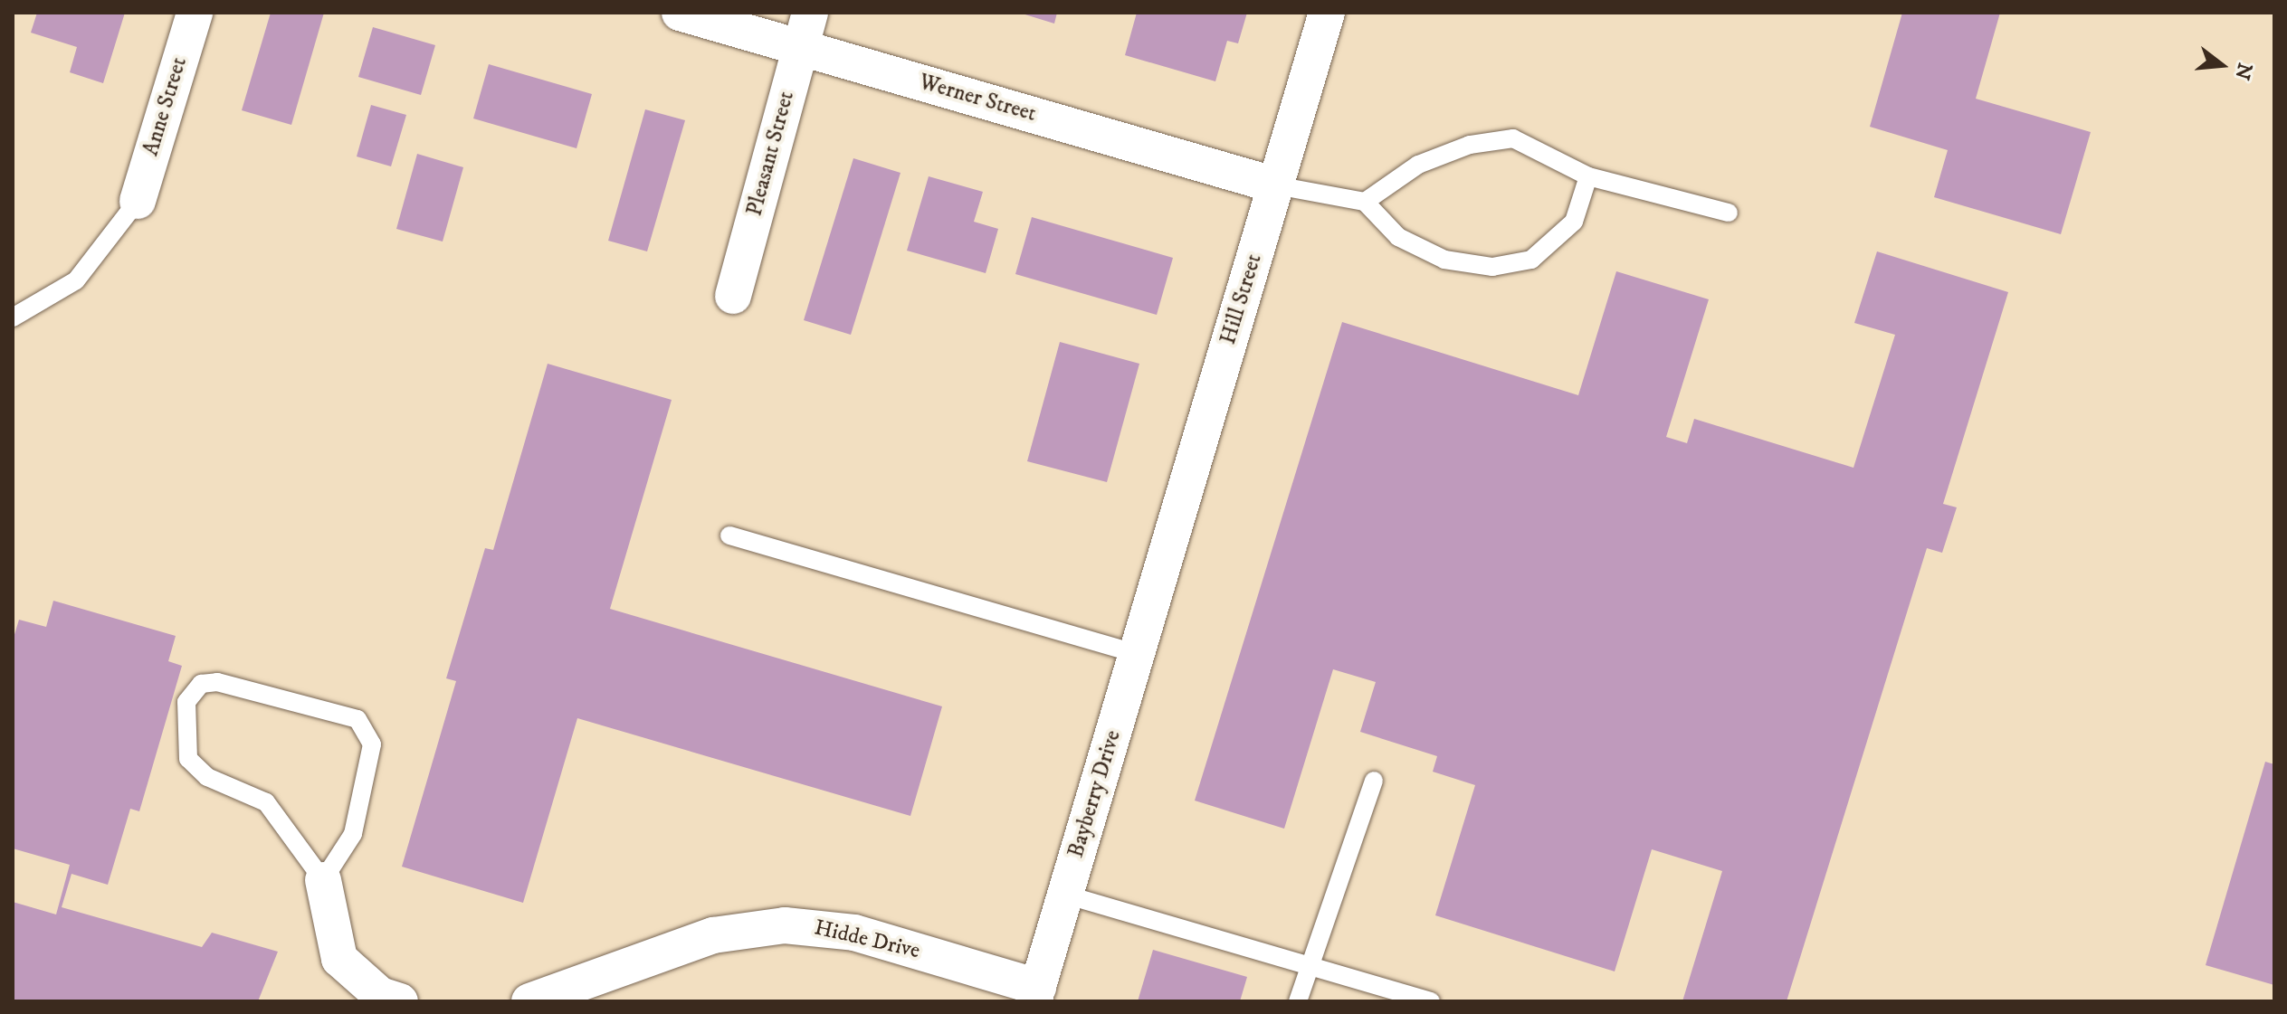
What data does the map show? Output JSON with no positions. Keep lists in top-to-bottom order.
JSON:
{
  "streets": {
    "street": [
      "Werner Street",
      "Anne Street",
      "Pleasant Street",
      "Hill Street",
      "Bayberry Drive",
      "Hidde Drive"
    ]
  },
  "crossings": [
    ["Werner Street", "Pleasant Street"],
    ["Werner Street", "Hill Street"],
    ["Hill Street", "Bayberry Drive"],
    ["Bayberry Drive", "Hidde Drive"]
  ],
  "north": "right"
}
